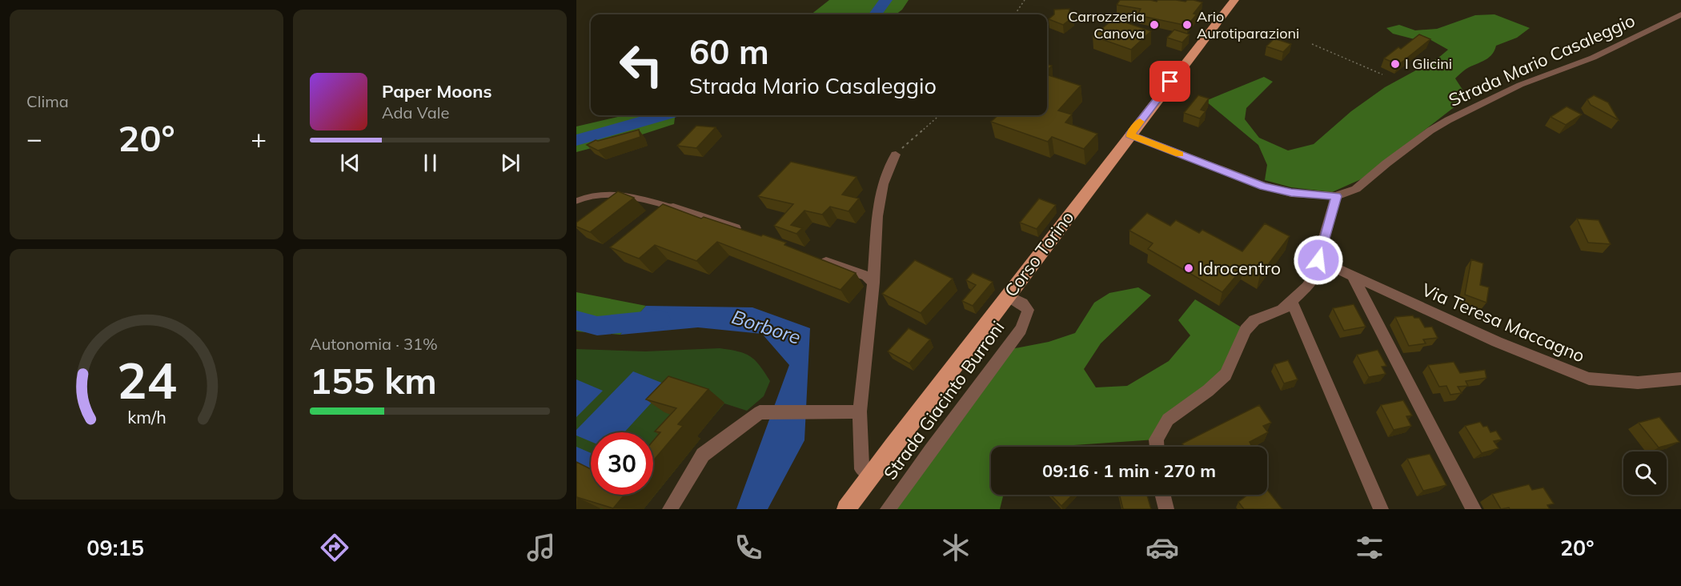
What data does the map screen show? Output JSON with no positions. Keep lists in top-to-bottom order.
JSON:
{
  "streets": {
    "main road": ["Corso Torino"],
    "street": ["Strada Mario Casaleggio", "Via Teresa Maccagno", "Strada Giacinto Burroni"]
  },
  "crossings": [
    ["Strada Mario Casaleggio", "Corso Torino"],
    ["Corso Torino", "Strada Giacinto Burroni"]
  ],
  "water": ["Borbore"],
  "places": [
    "Carrozzeria Canova",
    "Ario Aurotiparazioni",
    "I Glicini",
    "Idrocentro"
  ],
  "page": {
    "tile": [
      "Clima",
      ["Autonomia · 31%", "155 km"]
    ],
    "turn": ["60 m", "Strada Mario Casaleggio"],
    "song": ["Paper Moons", "Ada Vale"],
    "heat": ["−", "20°", "+"],
    "limit": "30",
    "trip": "09:16 · 1 min · 270 m",
    "tabs": ["09:15", "20°"],
    "gauge": ["24", "km/h"]
  }
}
